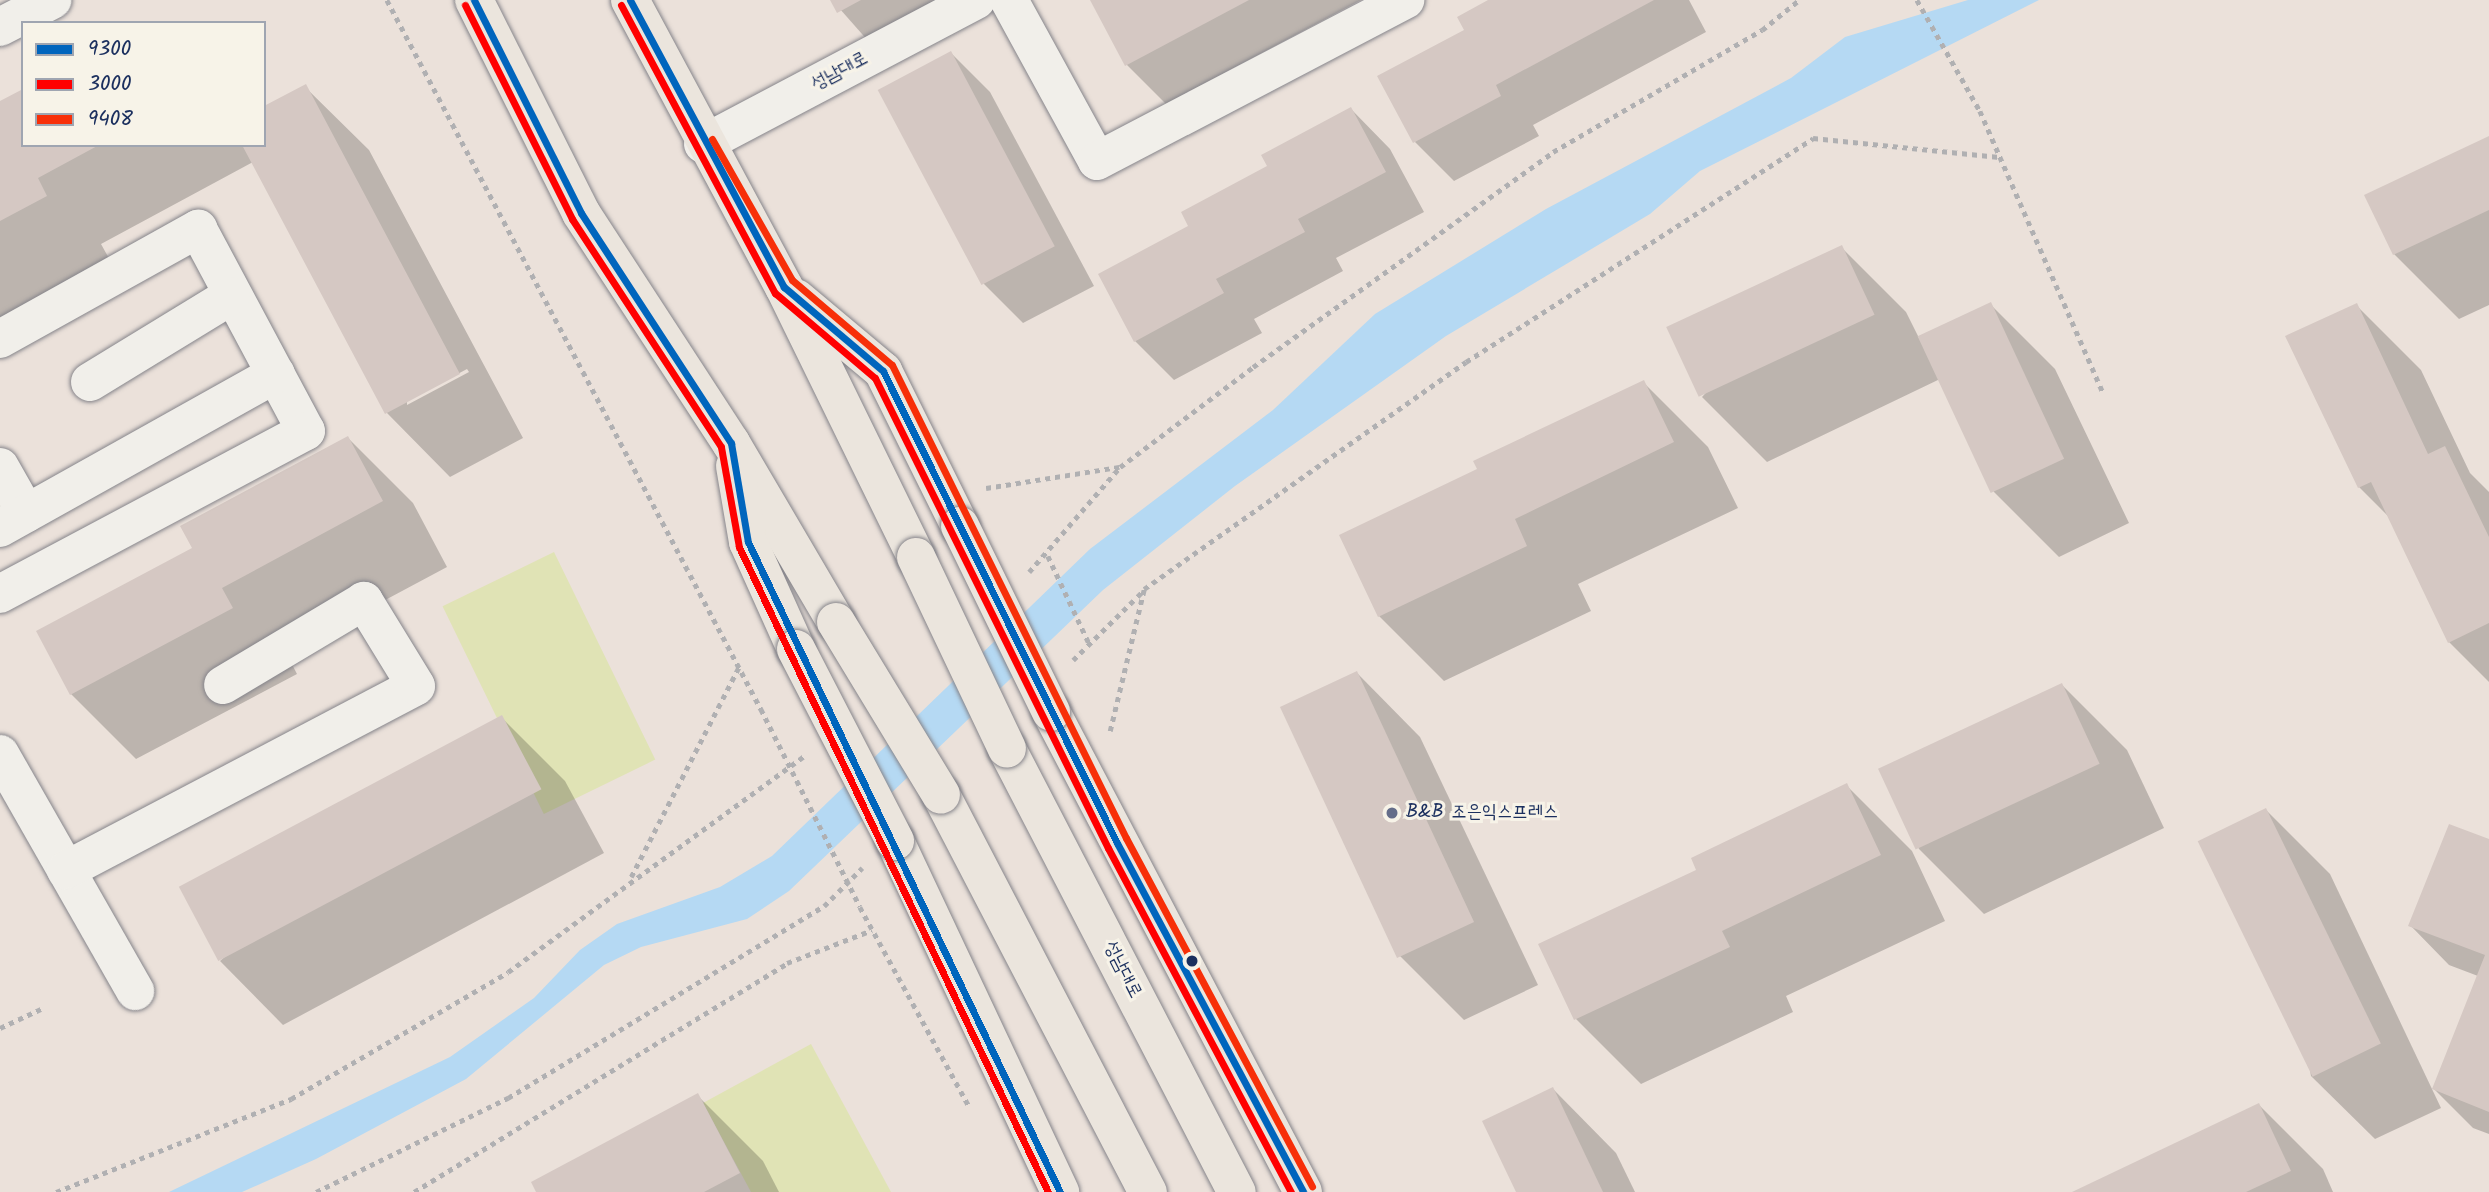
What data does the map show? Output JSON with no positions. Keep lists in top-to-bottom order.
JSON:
{
  "streets": {
    "main road": ["성남대로"]
  },
  "places": ["B&B 조은익스프레스"],
  "lines": ["transit line 9300", "transit line 3000", "transit line 9408"],
  "legend": ["9300", "3000", "9408"]
}
